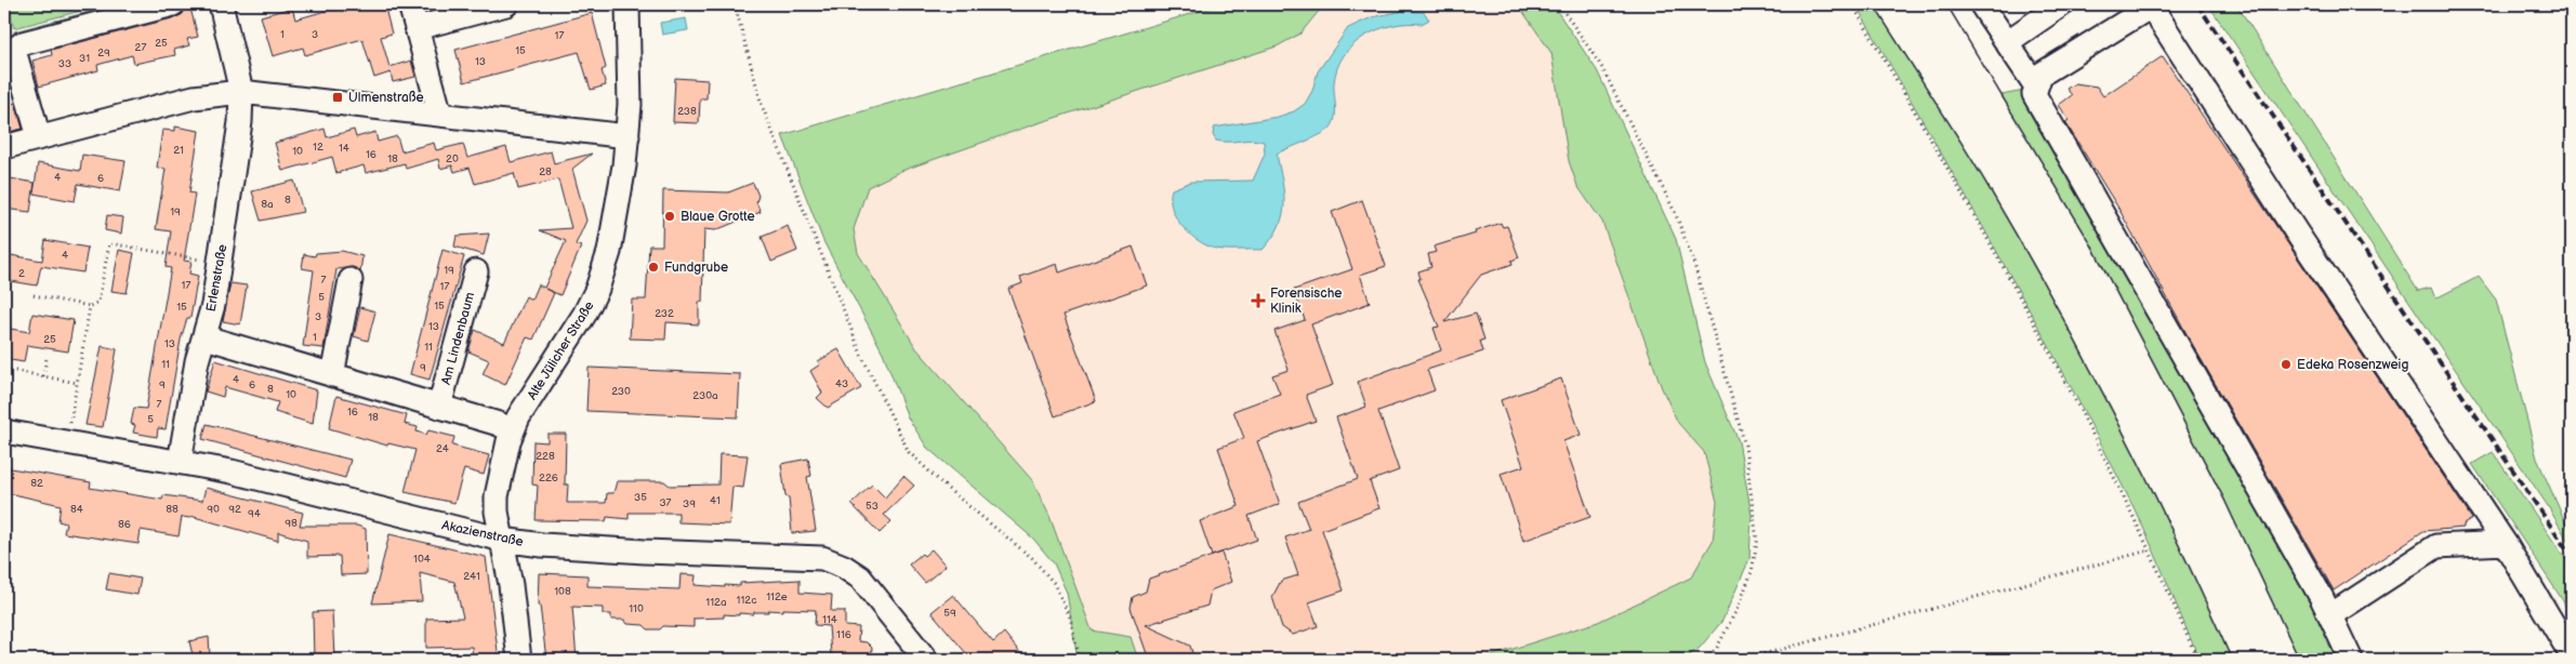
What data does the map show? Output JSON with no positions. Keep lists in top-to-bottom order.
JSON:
{
  "streets": {
    "street": [
      "Erlenstraße",
      "Am Lindenbaum",
      "Alte Jülicher Straße",
      "Akazienstraße"
    ]
  },
  "crossings": [
    ["Erlenstraße", "Akazienstraße"],
    ["Alte Jülicher Straße", "Akazienstraße"]
  ],
  "places": {
    "transit": ["Ulmenstraße"],
    "other": ["Blaue Grotte", "Fundgrube", "Edeka Rosenzweig"],
    "health": ["Forensische Klinik"]
  },
  "house_numbers": [
    "1",
    "3",
    "17",
    "25",
    "27",
    "15",
    "29",
    "31",
    "13",
    "33",
    "238",
    "12",
    "14",
    "21",
    "10",
    "16",
    "18",
    "20",
    "28",
    "4",
    "6",
    "8",
    "8a",
    "19",
    "4",
    "19",
    "2",
    "7",
    "17",
    "17",
    "5",
    "15",
    "15",
    "232",
    "3",
    "13",
    "1",
    "25",
    "13",
    "11",
    "11",
    "9",
    "4",
    "43",
    "9",
    "6",
    "8",
    "230",
    "10",
    "230a",
    "7",
    "16",
    "18",
    "5",
    "24",
    "228",
    "226",
    "82",
    "35",
    "41",
    "37",
    "39",
    "53",
    "84",
    "88",
    "90",
    "92",
    "94",
    "98",
    "86",
    "104",
    "241",
    "108",
    "112e",
    "112c",
    "112a",
    "110",
    "59",
    "114",
    "116"
  ]
}
